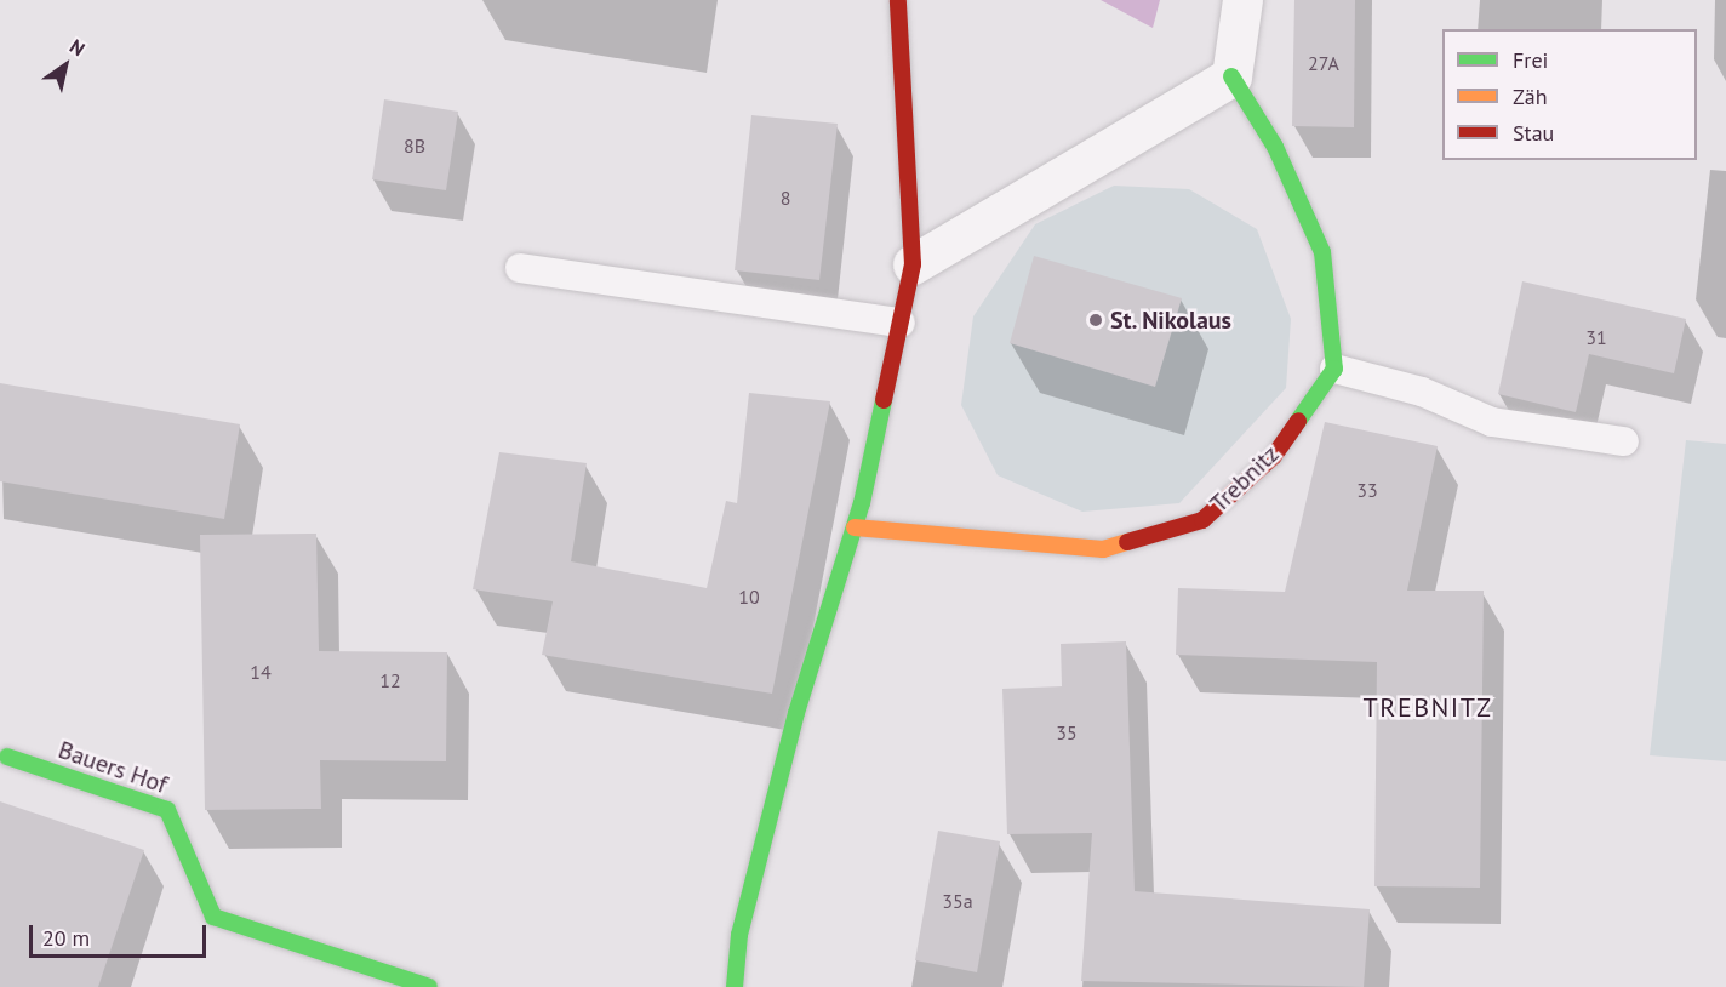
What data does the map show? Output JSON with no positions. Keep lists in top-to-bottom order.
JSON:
{
  "streets": {
    "street": ["Trebnitz", "Bauers Hof"]
  },
  "districts": ["TREBNITZ"],
  "places": ["St. Nikolaus"],
  "house_numbers": [
    "27A",
    "8B",
    "8",
    "31",
    "33",
    "10",
    "14",
    "12",
    "35",
    "35a"
  ],
  "legend": ["Frei", "Zäh", "Stau"],
  "scale_bar": "20 m",
  "north": "top right"
}
